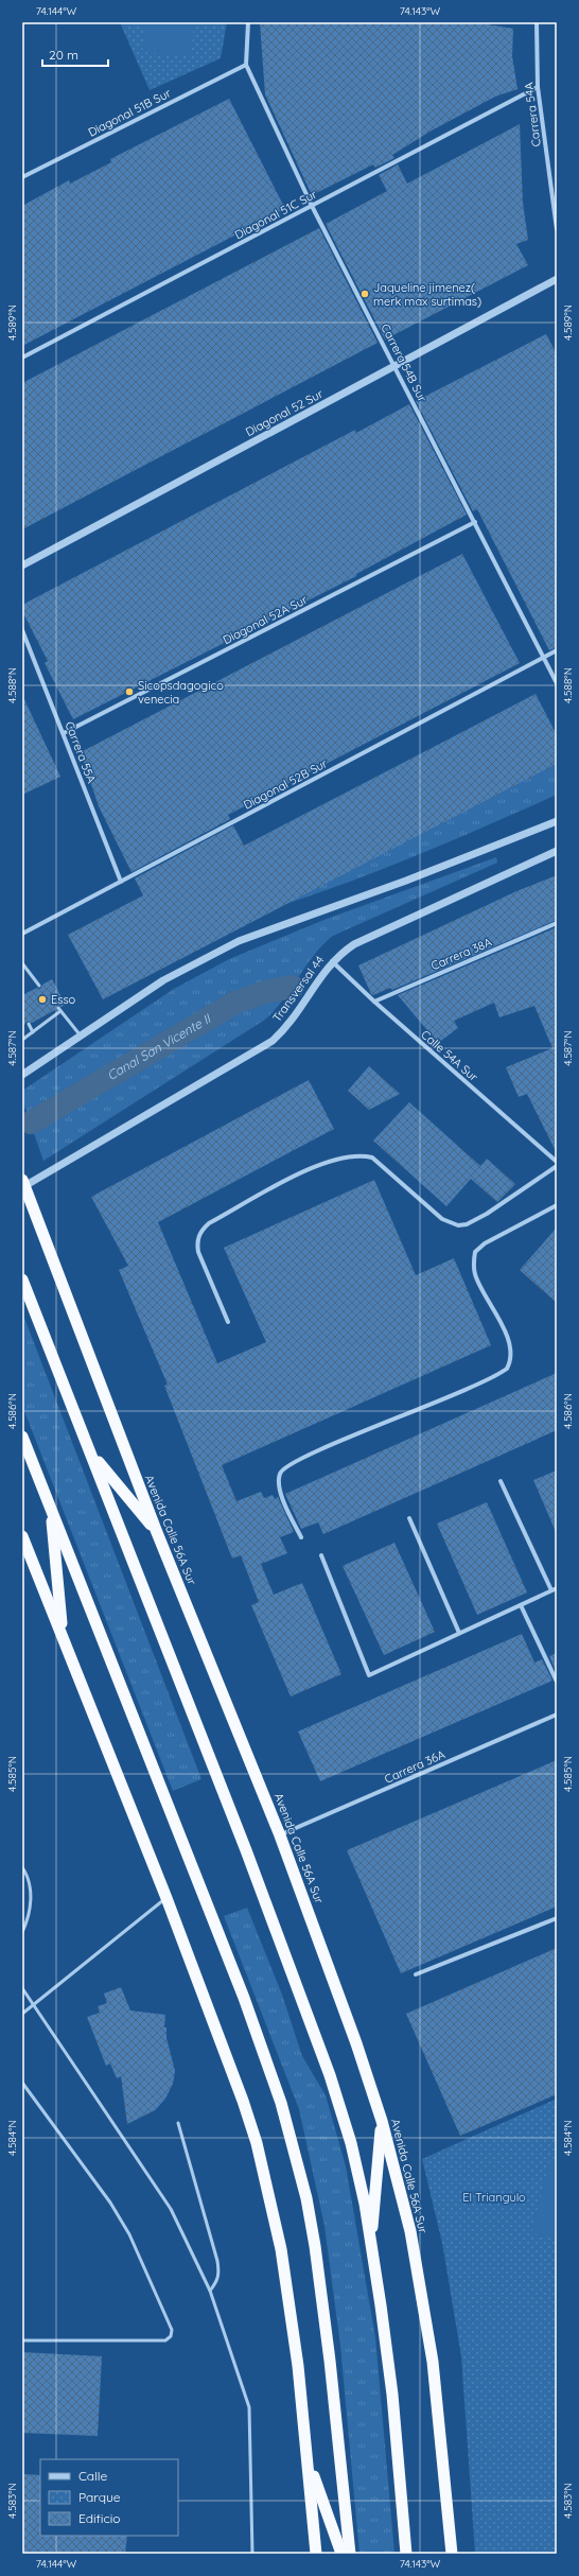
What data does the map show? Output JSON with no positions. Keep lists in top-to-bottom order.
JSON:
{
  "streets": {
    "highway": ["Avenida Calle 56A Sur"],
    "street": [
      "Diagonal 51B Sur",
      "Carrera 54A",
      "Diagonal 51C Sur",
      "Carrera 54B Sur",
      "Diagonal 52 Sur",
      "Diagonal 52A Sur",
      "Carrera 55A",
      "Diagonal 52B Sur",
      "Carrera 38A",
      "Transversal 44",
      "Calle 54A Sur",
      "Carrera 36A"
    ]
  },
  "crossings": [
    ["Diagonal 51B Sur", "Carrera 54B Sur"],
    ["Carrera 54A", "Diagonal 51C Sur"],
    ["Diagonal 51C Sur", "Carrera 54B Sur"],
    ["Carrera 54B Sur", "Diagonal 52 Sur"],
    ["Carrera 54B Sur", "Diagonal 52A Sur"],
    ["Carrera 54B Sur", "Diagonal 52B Sur"],
    ["Diagonal 52A Sur", "Carrera 55A"],
    ["Carrera 55A", "Diagonal 52B Sur"],
    ["Carrera 38A", "Calle 54A Sur"],
    ["Transversal 44", "Calle 54A Sur"],
    ["Transversal 44", "Avenida Calle 56A Sur"],
    ["Avenida Calle 56A Sur", "Carrera 36A"]
  ],
  "water": ["Canal San Vicente II"],
  "parks": ["El Triangulo"],
  "places": ["Jaqueline jimenez( merk max surtimas)", "Sicopsdagogico venecia", "Esso"],
  "legend": ["Calle", "Parque", "Edificio"],
  "scale_bar": "20 m",
  "coordinates": [
    "74.144°W",
    "74.143°W",
    "4.589°N",
    "4.588°N",
    "4.587°N",
    "4.586°N",
    "4.585°N",
    "4.584°N",
    "4.583°N"
  ]
}
